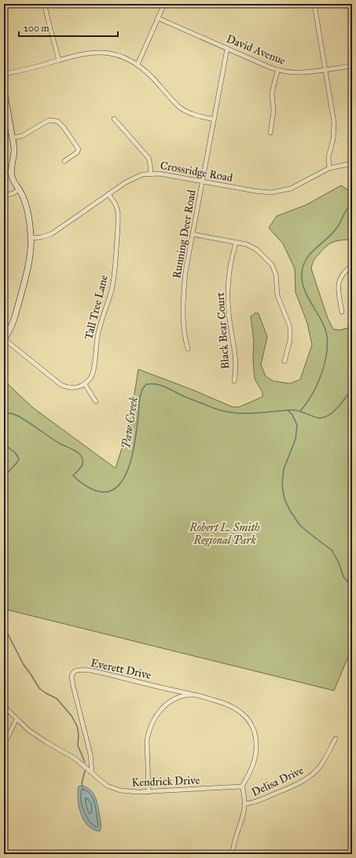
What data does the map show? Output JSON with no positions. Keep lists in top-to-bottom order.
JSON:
{
  "streets": {
    "street": [
      "David Avenue",
      "Crossridge Road",
      "Running Deer Road",
      "Tall Tree Lane",
      "Black Bear Court",
      "Everett Drive",
      "Kendrick Drive",
      "Delisa Drive"
    ]
  },
  "crossings": [
    ["David Avenue", "Running Deer Road"],
    ["Crossridge Road", "Running Deer Road"],
    ["Crossridge Road", "Tall Tree Lane"],
    ["Everett Drive", "Kendrick Drive"]
  ],
  "water": ["Paw Creek"],
  "parks": ["Robert L. Smith Regional Park"],
  "scale_bar": "200 m"
}
